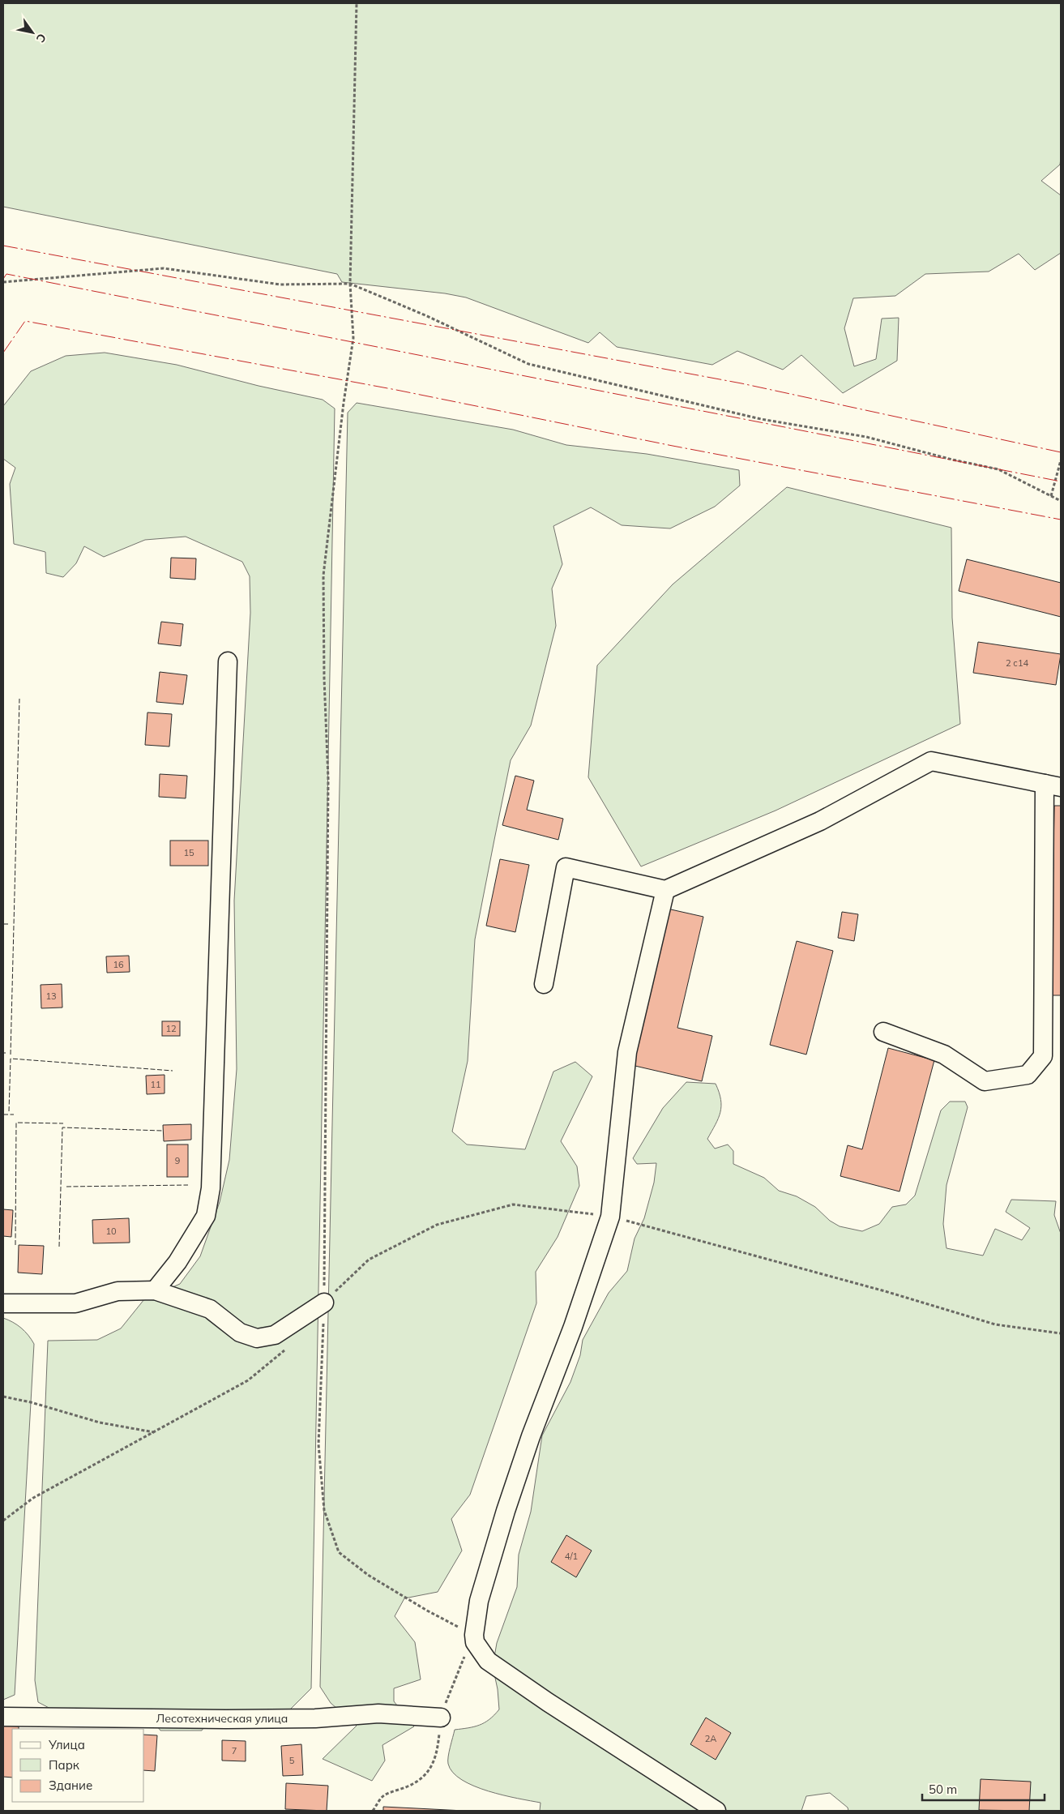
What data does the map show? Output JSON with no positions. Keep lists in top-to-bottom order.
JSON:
{
  "streets": {
    "street": ["Лесотехническая улица"]
  },
  "house_numbers": [
    "2 с14",
    "15",
    "16",
    "13",
    "12",
    "11",
    "9",
    "10",
    "4/1",
    "2А",
    "7",
    "5"
  ],
  "legend": ["Улица", "Парк", "Здание"],
  "scale_bar": "50 m",
  "north": "bottom right"
}
